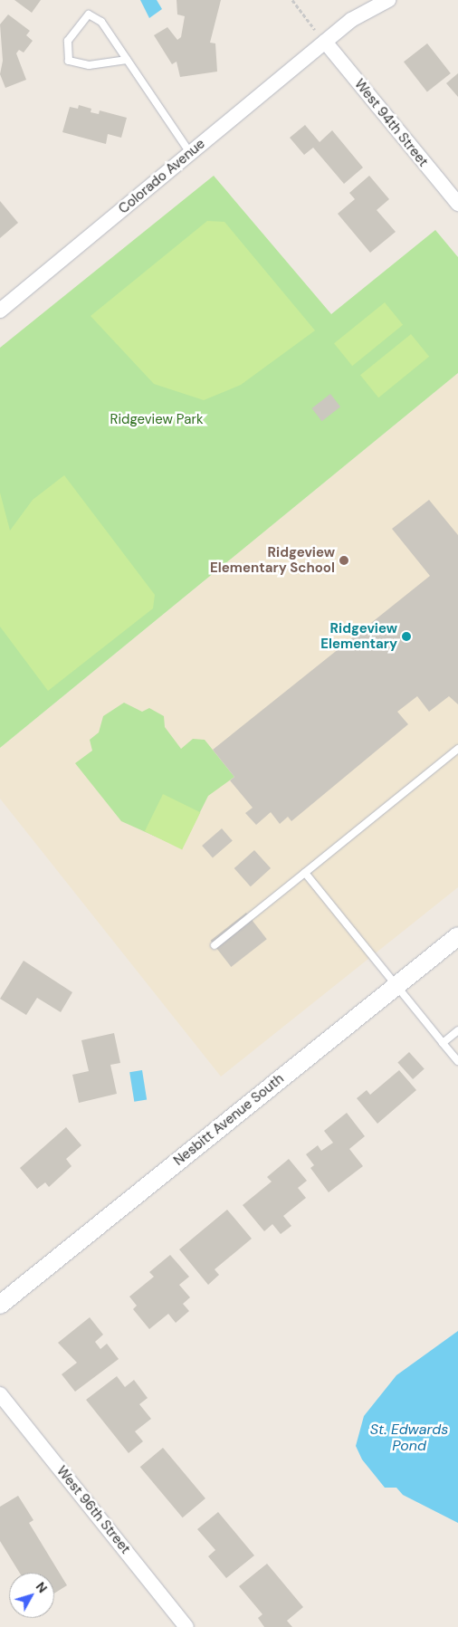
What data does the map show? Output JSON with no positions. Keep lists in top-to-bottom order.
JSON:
{
  "streets": {
    "street": [
      "West 94th Street",
      "Colorado Avenue",
      "Nesbitt Avenue South",
      "West 96th Street"
    ]
  },
  "crossings": [
    ["West 94th Street", "Colorado Avenue"]
  ],
  "water": ["St. Edwards Pond"],
  "parks": ["Ridgeview Park"],
  "places": ["Ridgeview Elementary School", "Ridgeview Elementary"],
  "north": "top right"
}
